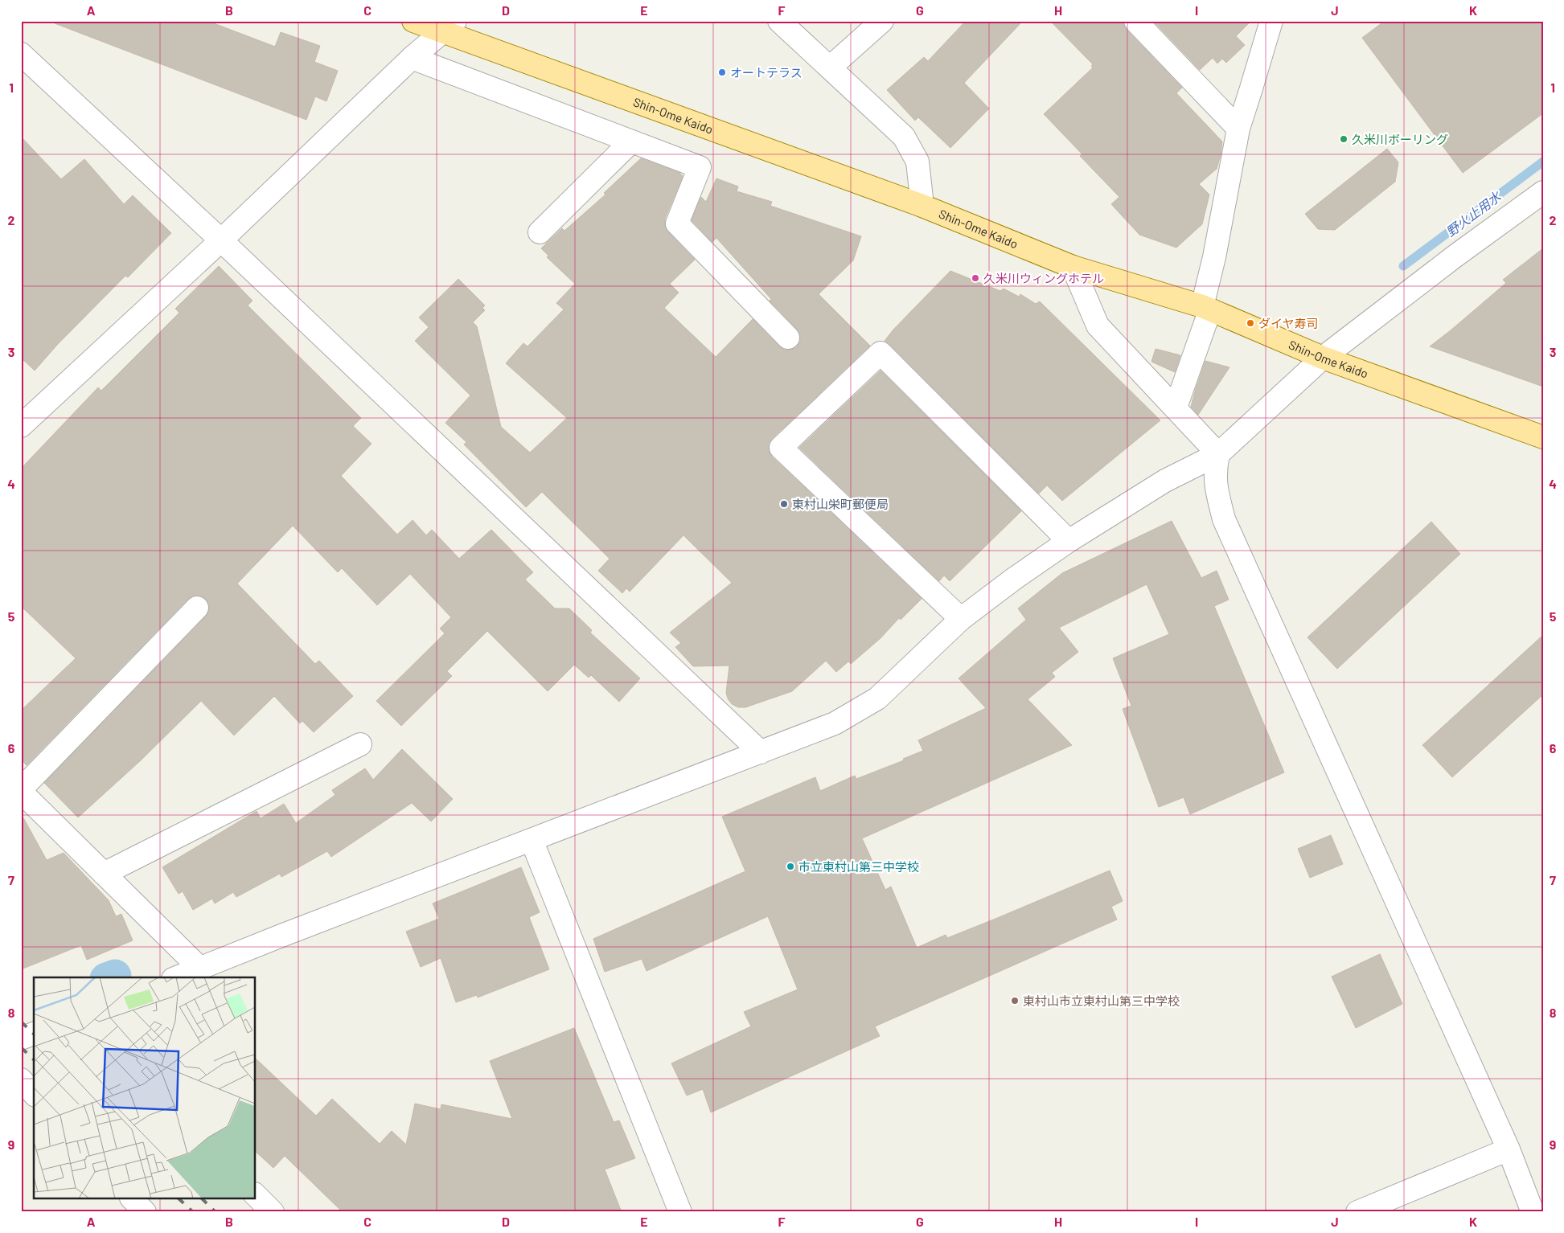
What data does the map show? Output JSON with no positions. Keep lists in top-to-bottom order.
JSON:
{
  "streets": {
    "main road": ["Shin-Ome Kaido"]
  },
  "water": ["野火止用水"],
  "places": [
    "オートテラス",
    "久米川ボーリング",
    "久米川ウィングホテル",
    "ダイヤ寿司",
    "東村山栄町郵便局",
    "市立東村山第三中学校",
    "東村山市立東村山第三中学校"
  ],
  "grid": {
    "columns": [
      "A",
      "B",
      "C",
      "D",
      "E",
      "F",
      "G",
      "H",
      "I",
      "J",
      "K"
    ],
    "rows": [
      "1",
      "2",
      "3",
      "4",
      "5",
      "6",
      "7",
      "8",
      "9"
    ]
  }
}
